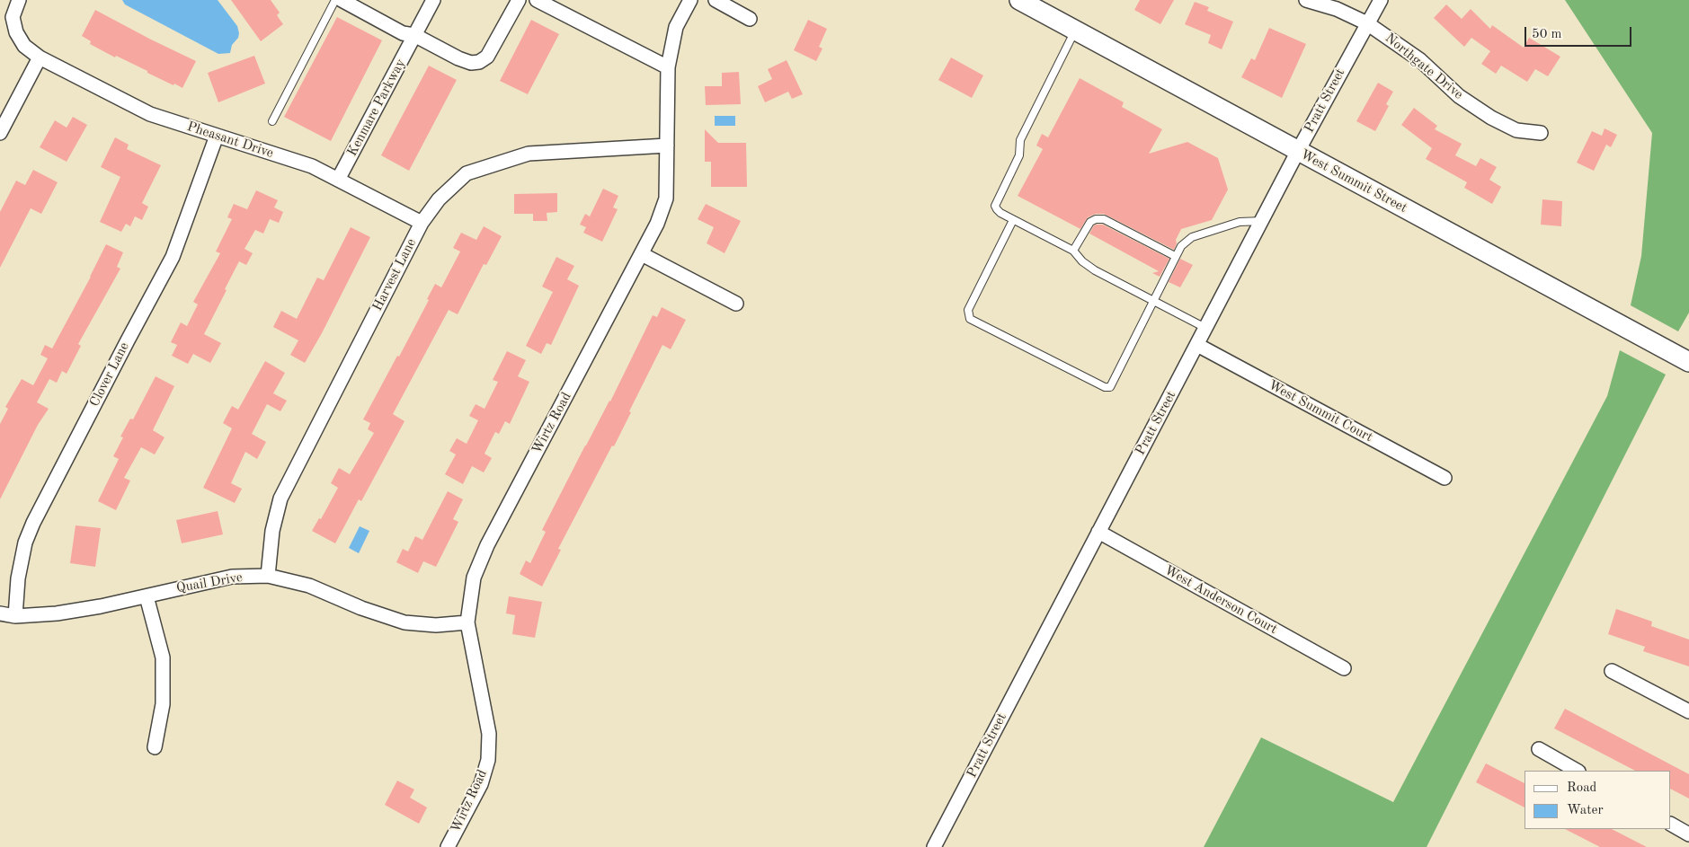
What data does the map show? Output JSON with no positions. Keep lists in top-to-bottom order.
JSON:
{
  "streets": {
    "street": [
      "Northgate Drive",
      "Pratt Street",
      "Kenmare Parkway",
      "Pheasant Drive",
      "West Summit Street",
      "Harvest Lane",
      "Clover Lane",
      "West Summit Court",
      "Wirtz Road",
      "Quail Drive",
      "West Anderson Court"
    ]
  },
  "crossings": [
    ["Northgate Drive", "Pratt Street"],
    ["Pratt Street", "West Summit Street"],
    ["Pratt Street", "West Summit Court"],
    ["Pratt Street", "West Anderson Court"],
    ["Kenmare Parkway", "Pheasant Drive"],
    ["Pheasant Drive", "Harvest Lane"],
    ["Pheasant Drive", "Clover Lane"],
    ["Harvest Lane", "Wirtz Road"],
    ["Harvest Lane", "Quail Drive"],
    ["Clover Lane", "Quail Drive"],
    ["Wirtz Road", "Quail Drive"]
  ],
  "legend": ["Road", "Water"],
  "scale_bar": "50 m"
}
